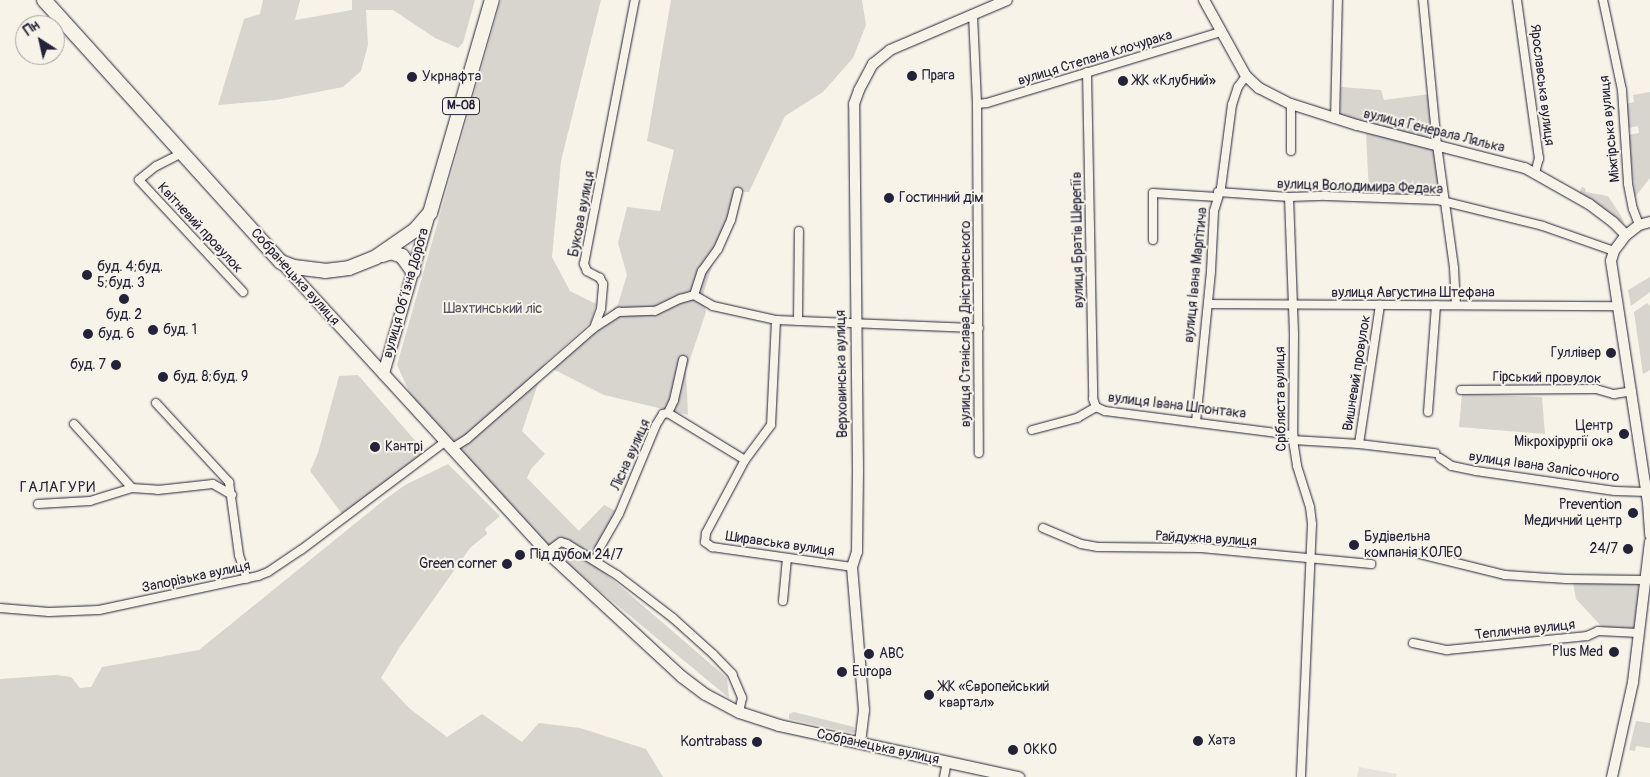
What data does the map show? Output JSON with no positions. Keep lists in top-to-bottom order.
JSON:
{
  "streets": {
    "highway": ["М-08", "Собранецька вулиця", "вулиця Обʼїзна Дорога"],
    "street": [
      "вулиця Степана Клочурака",
      "Ярославська вулиця",
      "Міжгірська вулиця",
      "вулиця Генерала Лялька",
      "вулиця Володимира Федака",
      "Букова вулиця",
      "Квітневий провулок",
      "вулиця Братів Шерегіїв",
      "вулиця Івана Маргітича",
      "вулиця Августина Штефана",
      "вулиця Станіслава Дністрянського",
      "Вишневий провулок",
      "Верховинська вулиця",
      "Гірський провулок",
      "Срібляста вулиця",
      "вулиця Івана Шпонтака",
      "Лісна вулиця",
      "вулиця Івана Запісочного",
      "Райдужна вулиця",
      "Ширавська вулиця",
      "Запорізька вулиця",
      "Теплична вулиця"
    ]
  },
  "crossings": [
    ["вулиця Степана Клочурака", "вулиця Братів Шерегіїв"],
    ["вулиця Степана Клочурака", "вулиця Станіслава Дністрянського"],
    ["Ярославська вулиця", "вулиця Генерала Лялька"],
    ["вулиця Володимира Федака", "вулиця Івана Маргітича"],
    ["вулиця Володимира Федака", "Срібляста вулиця"],
    ["Букова вулиця", "Собранецька вулиця"],
    ["Букова вулиця", "Запорізька вулиця"],
    ["Квітневий провулок", "Собранецька вулиця"],
    ["вулиця Братів Шерегіїв", "вулиця Івана Шпонтака"],
    ["вулиця Івана Маргітича", "вулиця Августина Штефана"],
    ["вулиця Івана Маргітича", "вулиця Івана Шпонтака"],
    ["Собранецька вулиця", "вулиця Обʼїзна Дорога"],
    ["Собранецька вулиця", "Верховинська вулиця"],
    ["Собранецька вулиця", "Запорізька вулиця"],
    ["вулиця Августина Штефана", "Вишневий провулок"],
    ["вулиця Августина Штефана", "Срібляста вулиця"],
    ["вулиця Станіслава Дністрянського", "Верховинська вулиця"],
    ["Вишневий провулок", "вулиця Івана Запісочного"],
    ["Верховинська вулиця", "Ширавська вулиця"],
    ["Срібляста вулиця", "вулиця Івана Шпонтака"],
    ["Срібляста вулиця", "вулиця Івана Запісочного"],
    ["Срібляста вулиця", "Райдужна вулиця"],
    ["вулиця Івана Шпонтака", "вулиця Івана Запісочного"]
  ],
  "districts": ["ГАЛАГУРИ"],
  "parks": ["Шахтинський ліс"],
  "places": [
    "Прага",
    "Укрнафта",
    "ЖК «Клубний»",
    "Гостинний дім",
    "буд. 4;буд. 5;буд. 3",
    "буд. 2",
    "буд. 1",
    "буд. 6",
    "Гуллівер",
    "буд. 7",
    "буд. 8;буд. 9",
    "Центр Мікрохірургії ока",
    "Кантрі",
    "Prevention Медичний центр",
    "Будівельна компанія КОЛЕО",
    "24/7",
    "Під дубом 24/7",
    "Green corner",
    "Plus Med",
    "ABC",
    "Europa",
    "ЖК «Європейський квартал»",
    "Хата",
    "Kontrabass",
    "ОККО"
  ],
  "north": "top left"
}
